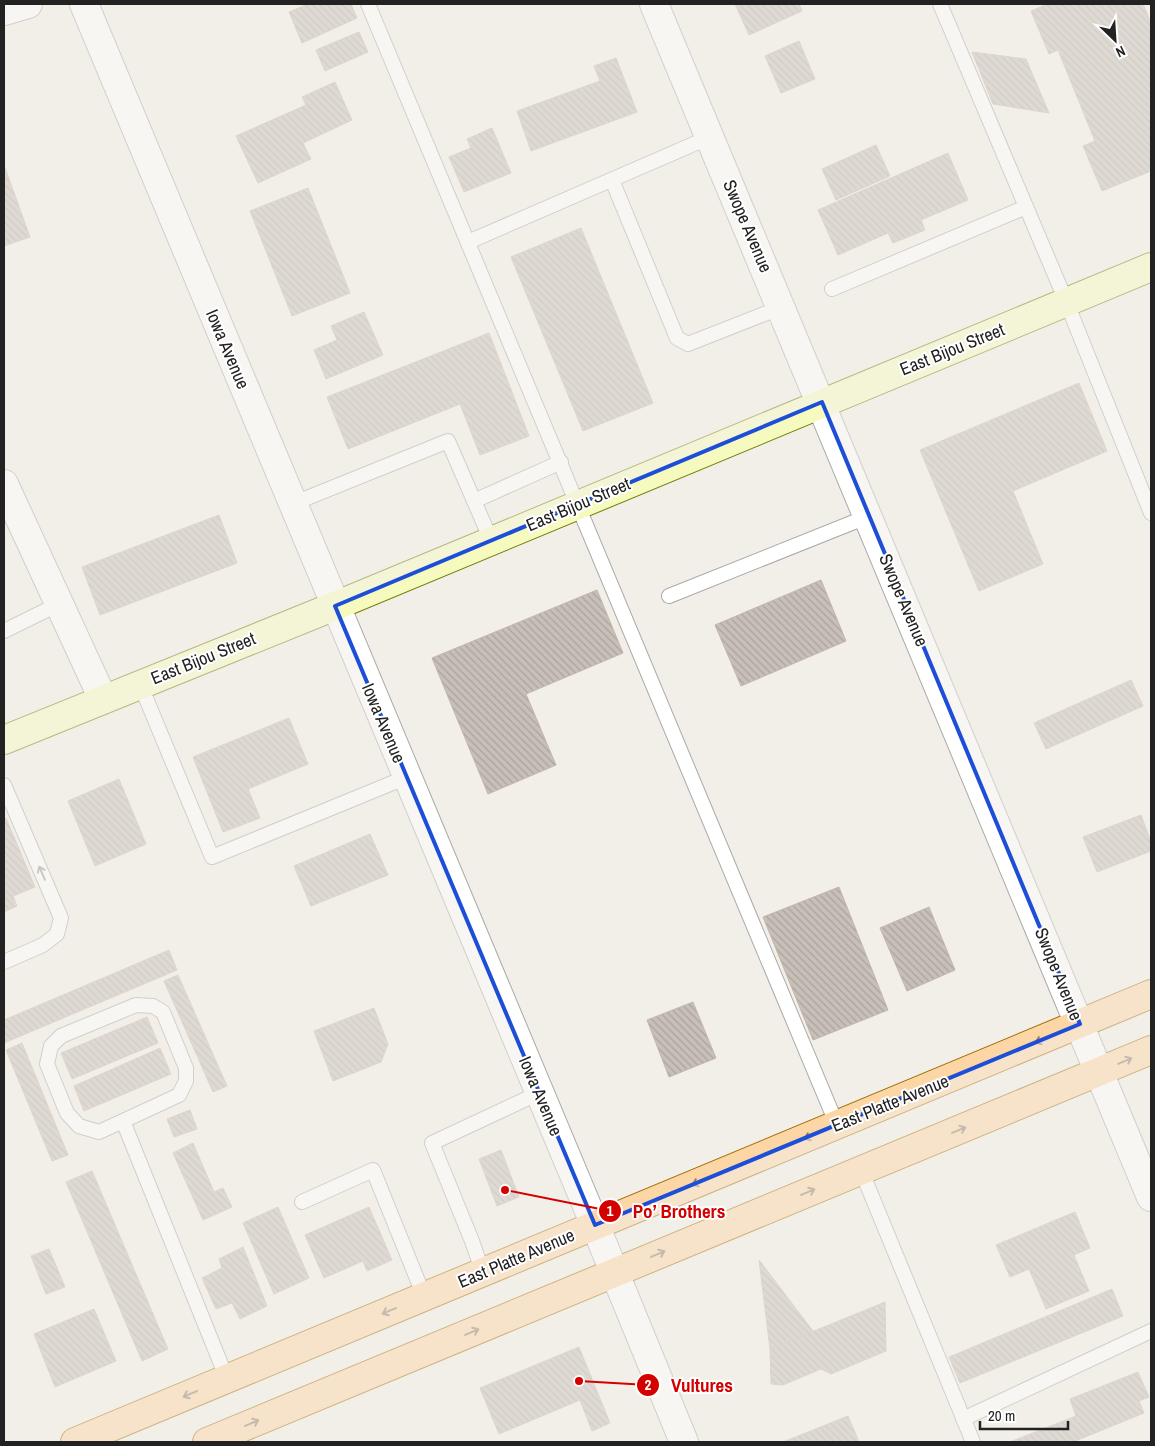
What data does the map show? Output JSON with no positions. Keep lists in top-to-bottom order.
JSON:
{
  "streets": {
    "main road": ["East Platte Avenue"],
    "street": ["Swope Avenue", "Iowa Avenue", "East Bijou Street"]
  },
  "crossings": [
    ["Swope Avenue", "East Bijou Street"],
    ["Swope Avenue", "East Platte Avenue"],
    ["Iowa Avenue", "East Bijou Street"],
    ["Iowa Avenue", "East Platte Avenue"]
  ],
  "places": ["Po’ Brothers", "Vultures"],
  "scale_bar": "20 m",
  "north": "bottom right"
}
